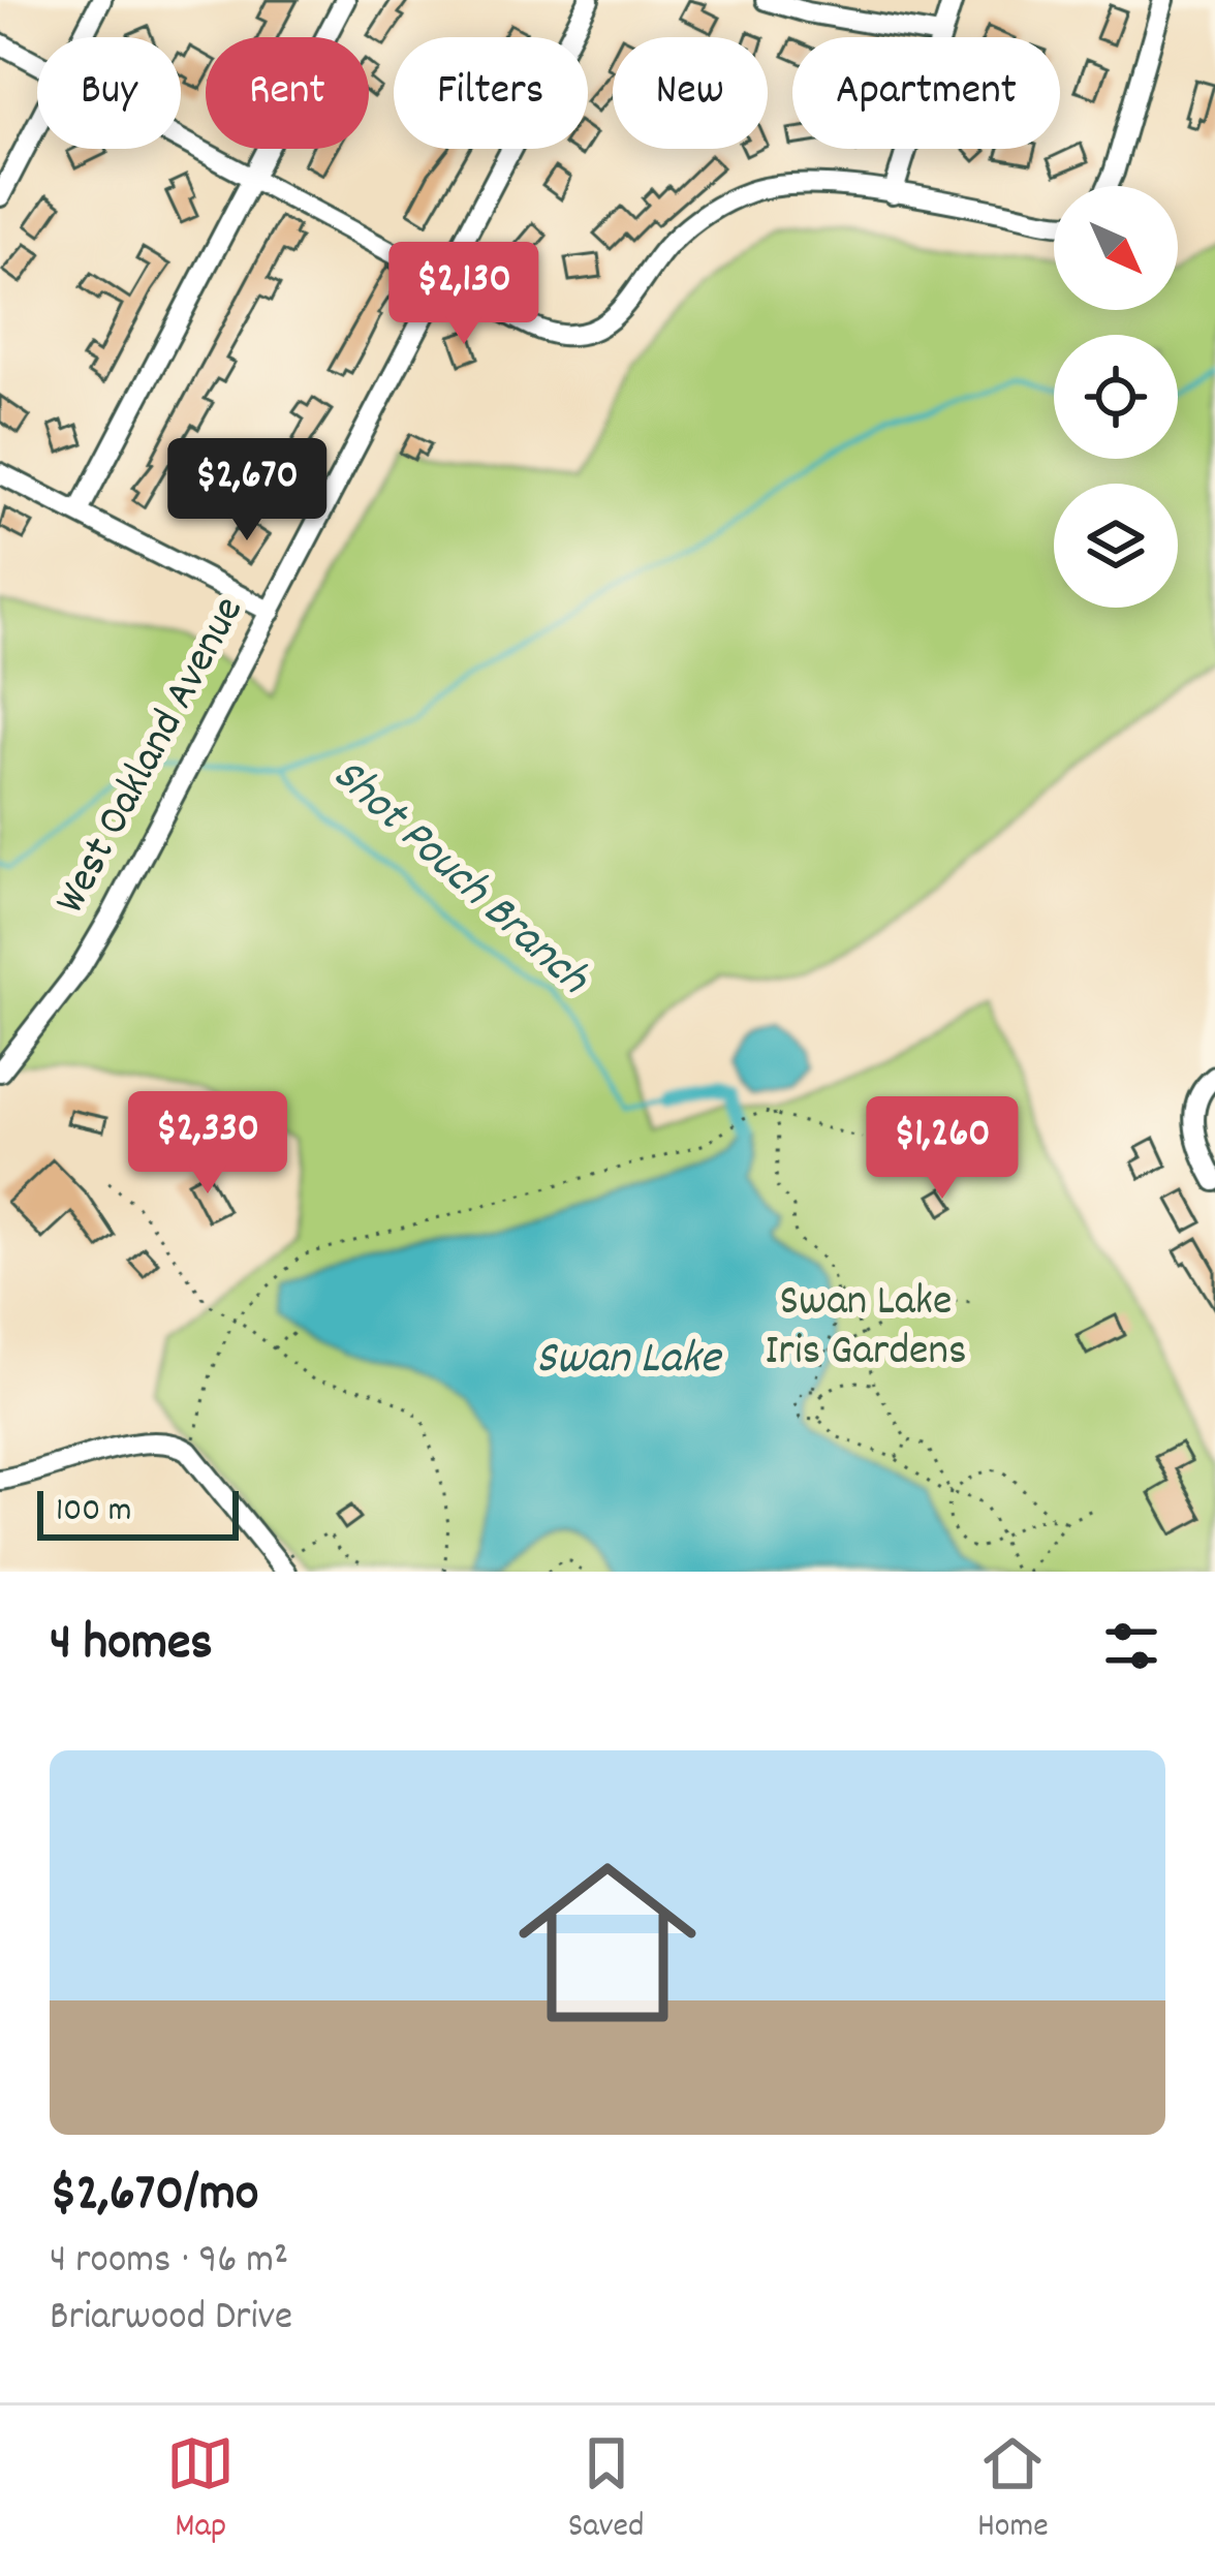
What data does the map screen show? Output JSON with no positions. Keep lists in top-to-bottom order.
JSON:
{
  "streets": {
    "street": ["West Oakland Avenue"]
  },
  "water": ["Shot Pouch Branch", "Swan Lake"],
  "parks": ["Swan Lake Iris Gardens"],
  "scale_bar": "100 m",
  "north": "bottom right",
  "page": {
    "chip": [
      "Buy",
      "Rent",
      "Filters",
      "New",
      "Apartment"
    ],
    "price": [
      "$2,130",
      "$2,670",
      "$2,330",
      "$1,260"
    ],
    "scale": "100 m",
    "heading": "4 homes",
    "list": [
      {
        "name": "$2,670/mo",
        "note": "4 rooms · 96 m² · Briarwood Drive"
      }
    ],
    "tabs": ["Map", "Saved", "Home"]
  }
}
